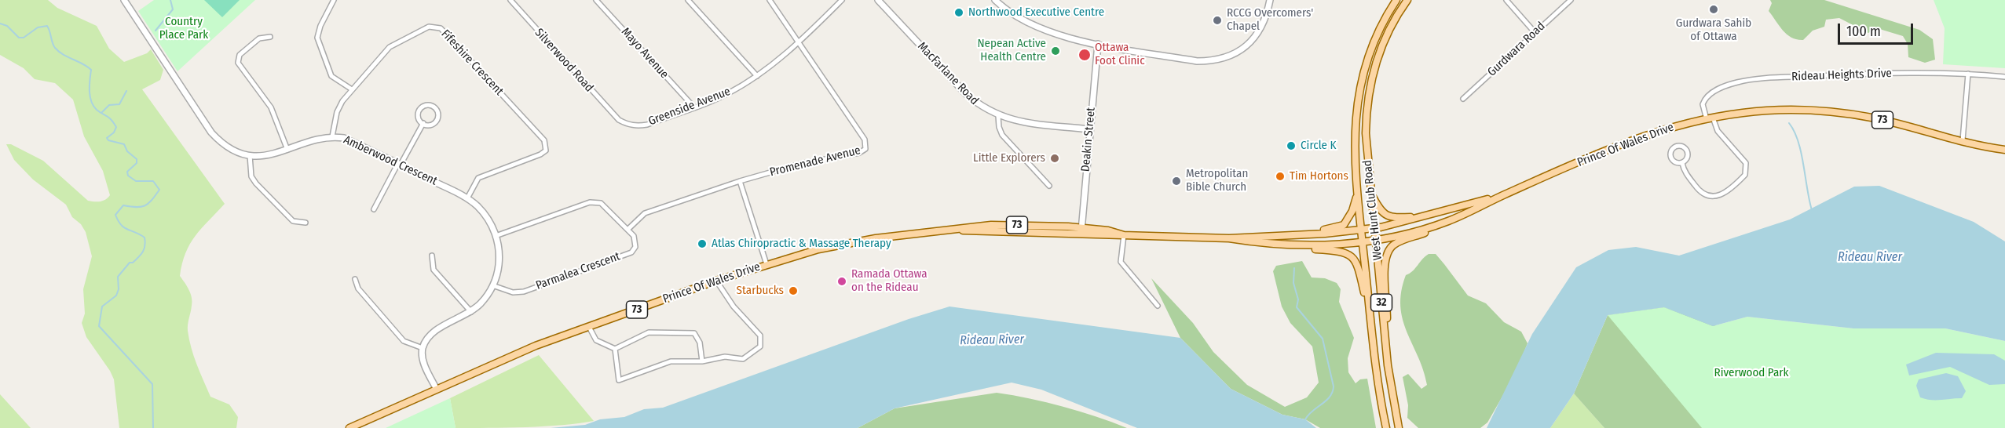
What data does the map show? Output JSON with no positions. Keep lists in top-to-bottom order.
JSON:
{
  "streets": {
    "main road": [
      "73",
      "Prince Of Wales Drive",
      "West Hunt Club Road",
      "32"
    ],
    "street": [
      "Gurdwara Road",
      "Mayo Avenue",
      "Silverwood Road",
      "Fifeshire Crescent",
      "MacFarlane Road",
      "Rideau Heights Drive",
      "Greenside Avenue",
      "Deakin Street",
      "Amberwood Crescent",
      "Promenade Avenue",
      "Parmalea Crescent"
    ]
  },
  "crossings": [
    ["Mayo Avenue", "Greenside Avenue"],
    ["Silverwood Road", "Greenside Avenue"],
    ["Fifeshire Crescent", "Amberwood Crescent"],
    ["MacFarlane Road", "Deakin Street"],
    ["Rideau Heights Drive", "Prince Of Wales Drive"],
    ["Greenside Avenue", "Promenade Avenue"],
    ["Deakin Street", "Prince Of Wales Drive"],
    ["Prince Of Wales Drive", "West Hunt Club Road"],
    ["Amberwood Crescent", "Parmalea Crescent"],
    ["Promenade Avenue", "Parmalea Crescent"]
  ],
  "water": ["Rideau River"],
  "parks": ["Country Place Park", "Riverwood Park"],
  "places": [
    "Gurdwara Sahib of Ottawa",
    "Northwood Executive Centre",
    "RCCG Overcomers' Chapel",
    "Nepean Active Health Centre",
    "Ottawa Foot Clinic",
    "Circle K",
    "Little Explorers",
    "Tim Hortons",
    "Metropolitan Bible Church",
    "Atlas Chiropractic & Massage Therapy",
    "Ramada Ottawa on the Rideau",
    "Starbucks"
  ],
  "scale_bar": "100 m"
}
